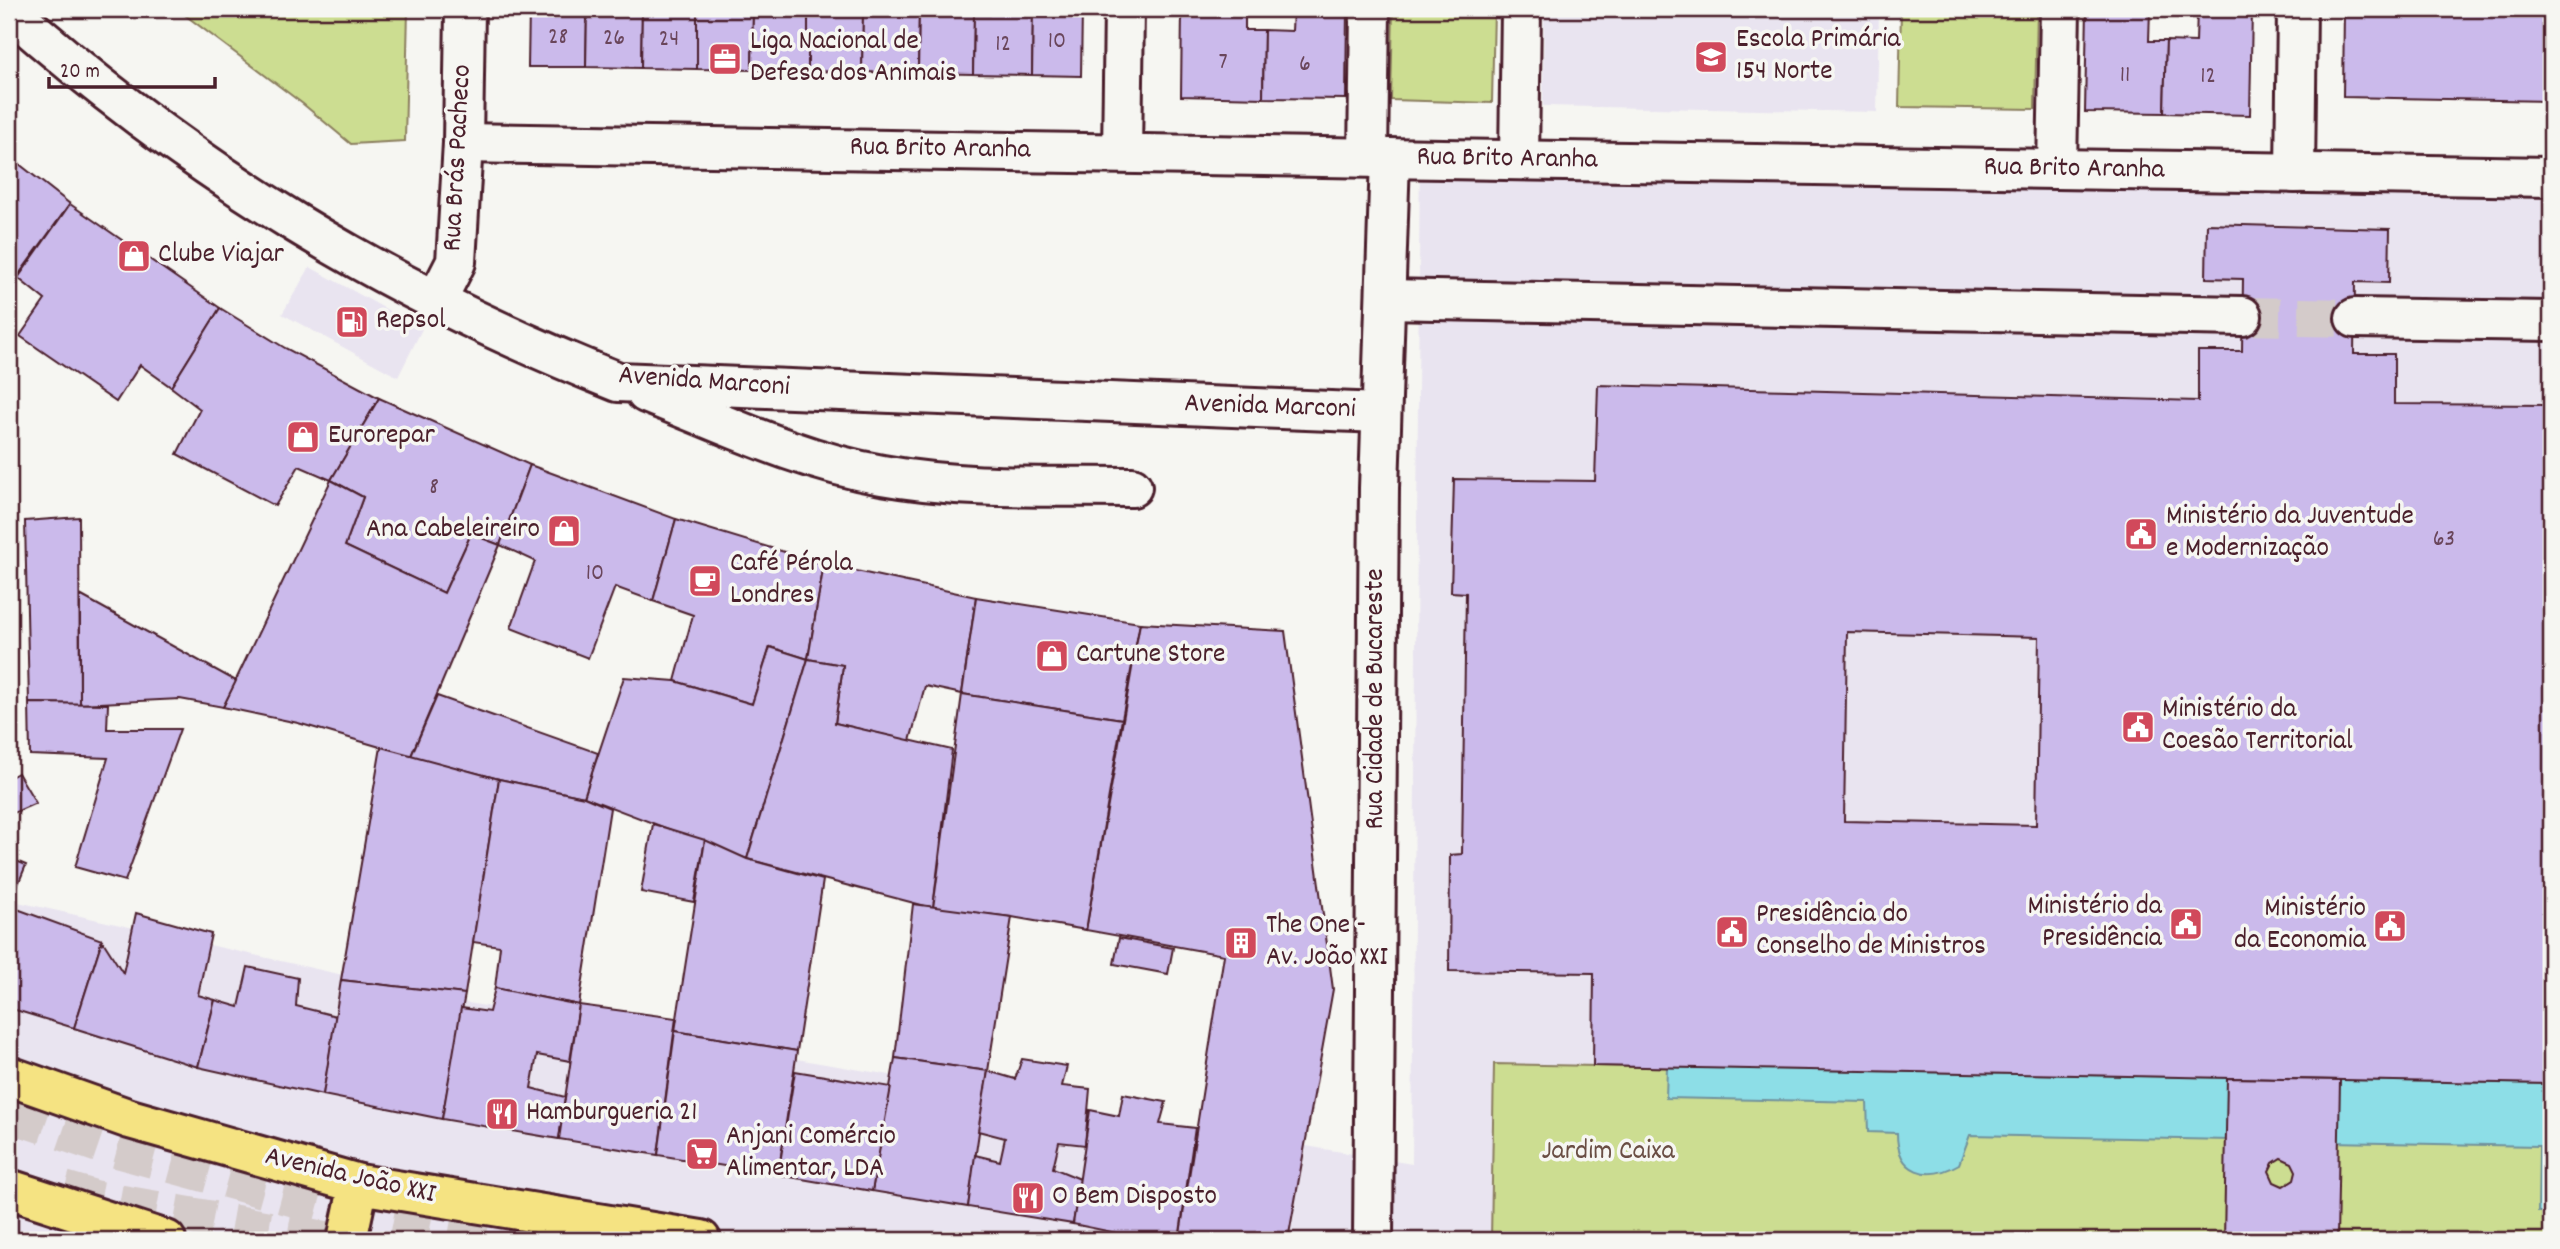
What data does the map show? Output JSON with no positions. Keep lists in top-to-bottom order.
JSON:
{
  "streets": {
    "main road": ["Avenida João XXI"],
    "street": [
      "Rua Brito Aranha",
      "Rua Brás Pacheco",
      "Avenida Marconi",
      "Rua Cidade de Bucareste"
    ]
  },
  "crossings": [
    ["Rua Brito Aranha", "Rua Brás Pacheco"],
    ["Rua Brito Aranha", "Rua Cidade de Bucareste"],
    ["Rua Brás Pacheco", "Avenida Marconi"],
    ["Avenida Marconi", "Rua Cidade de Bucareste"]
  ],
  "parks": ["Jardim Caixa"],
  "places": {
    "school or university": ["Escola Primária 154 Norte"],
    "office": ["Liga Nacional de Defesa dos Animais"],
    "shop": [
      "Clube Viajar",
      "Eurorepar",
      "Ana Cabeleireiro",
      "Cartune Store"
    ],
    "fuel station": ["Repsol"],
    "public building": [
      "Ministério da Juventude e Modernização",
      "Ministério da Coesão Territorial",
      "Ministério da Presidência",
      "Ministério da Economia",
      "Presidência do Conselho de Ministros"
    ],
    "cafe": ["Café Pérola Londres"],
    "building": ["The One - Av. João XXI"],
    "restaurant": ["Hamburgueria 21", "O Bem Disposto"],
    "supermarket": ["Anjani Comércio Alimentar, LDA"]
  },
  "house_numbers": [
    "28",
    "26",
    "24",
    "10",
    "12",
    "7",
    "6",
    "11",
    "12",
    "8",
    "63",
    "10"
  ],
  "scale_bar": "20 m"
}
